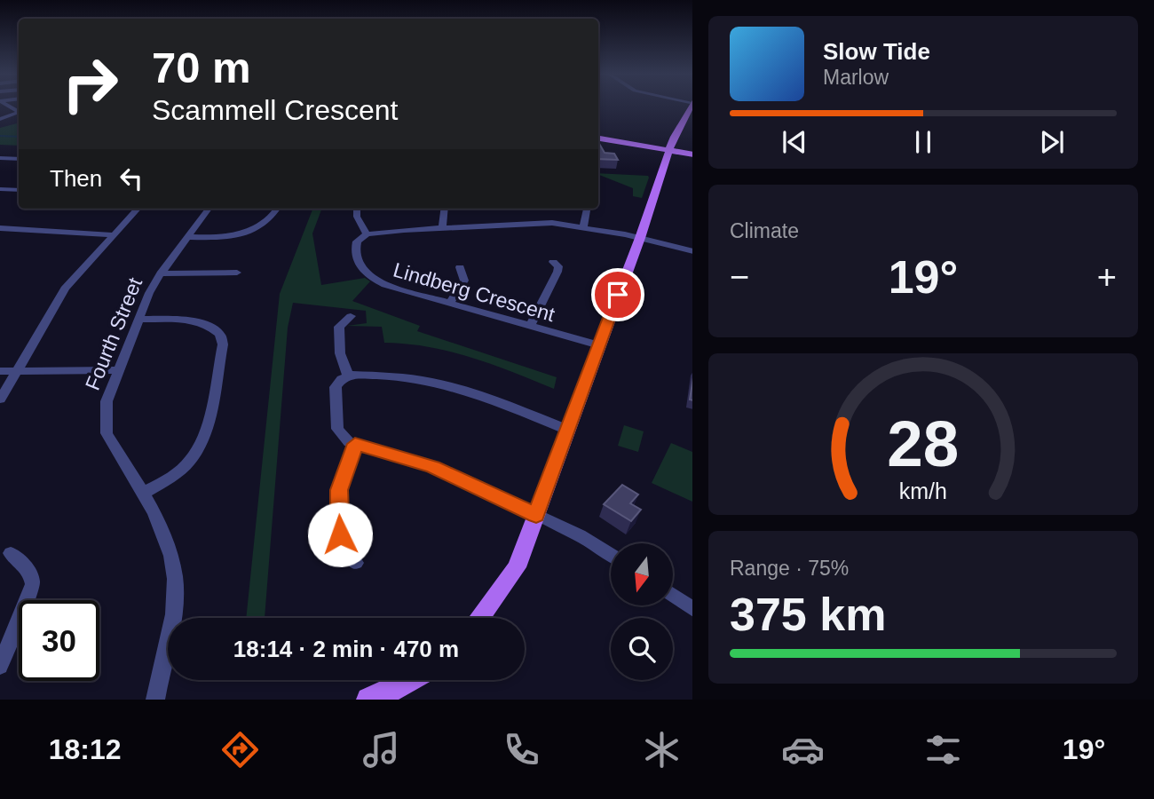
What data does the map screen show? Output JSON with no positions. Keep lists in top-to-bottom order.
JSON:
{
  "streets": {
    "street": ["Lindberg Crescent", "Fourth Street"]
  },
  "north": "bottom",
  "page": {
    "turn": ["70 m", "Scammell Crescent"],
    "song": ["Slow Tide", "Marlow"],
    "then": "Then",
    "tile": [
      "Climate",
      ["Range · 75%", "375 km"]
    ],
    "heat": ["−", "19°", "+"],
    "limit": "30",
    "trip": "18:14 · 2 min · 470 m",
    "tabs": ["18:12", "19°"],
    "gauge": ["28", "km/h"]
  }
}
